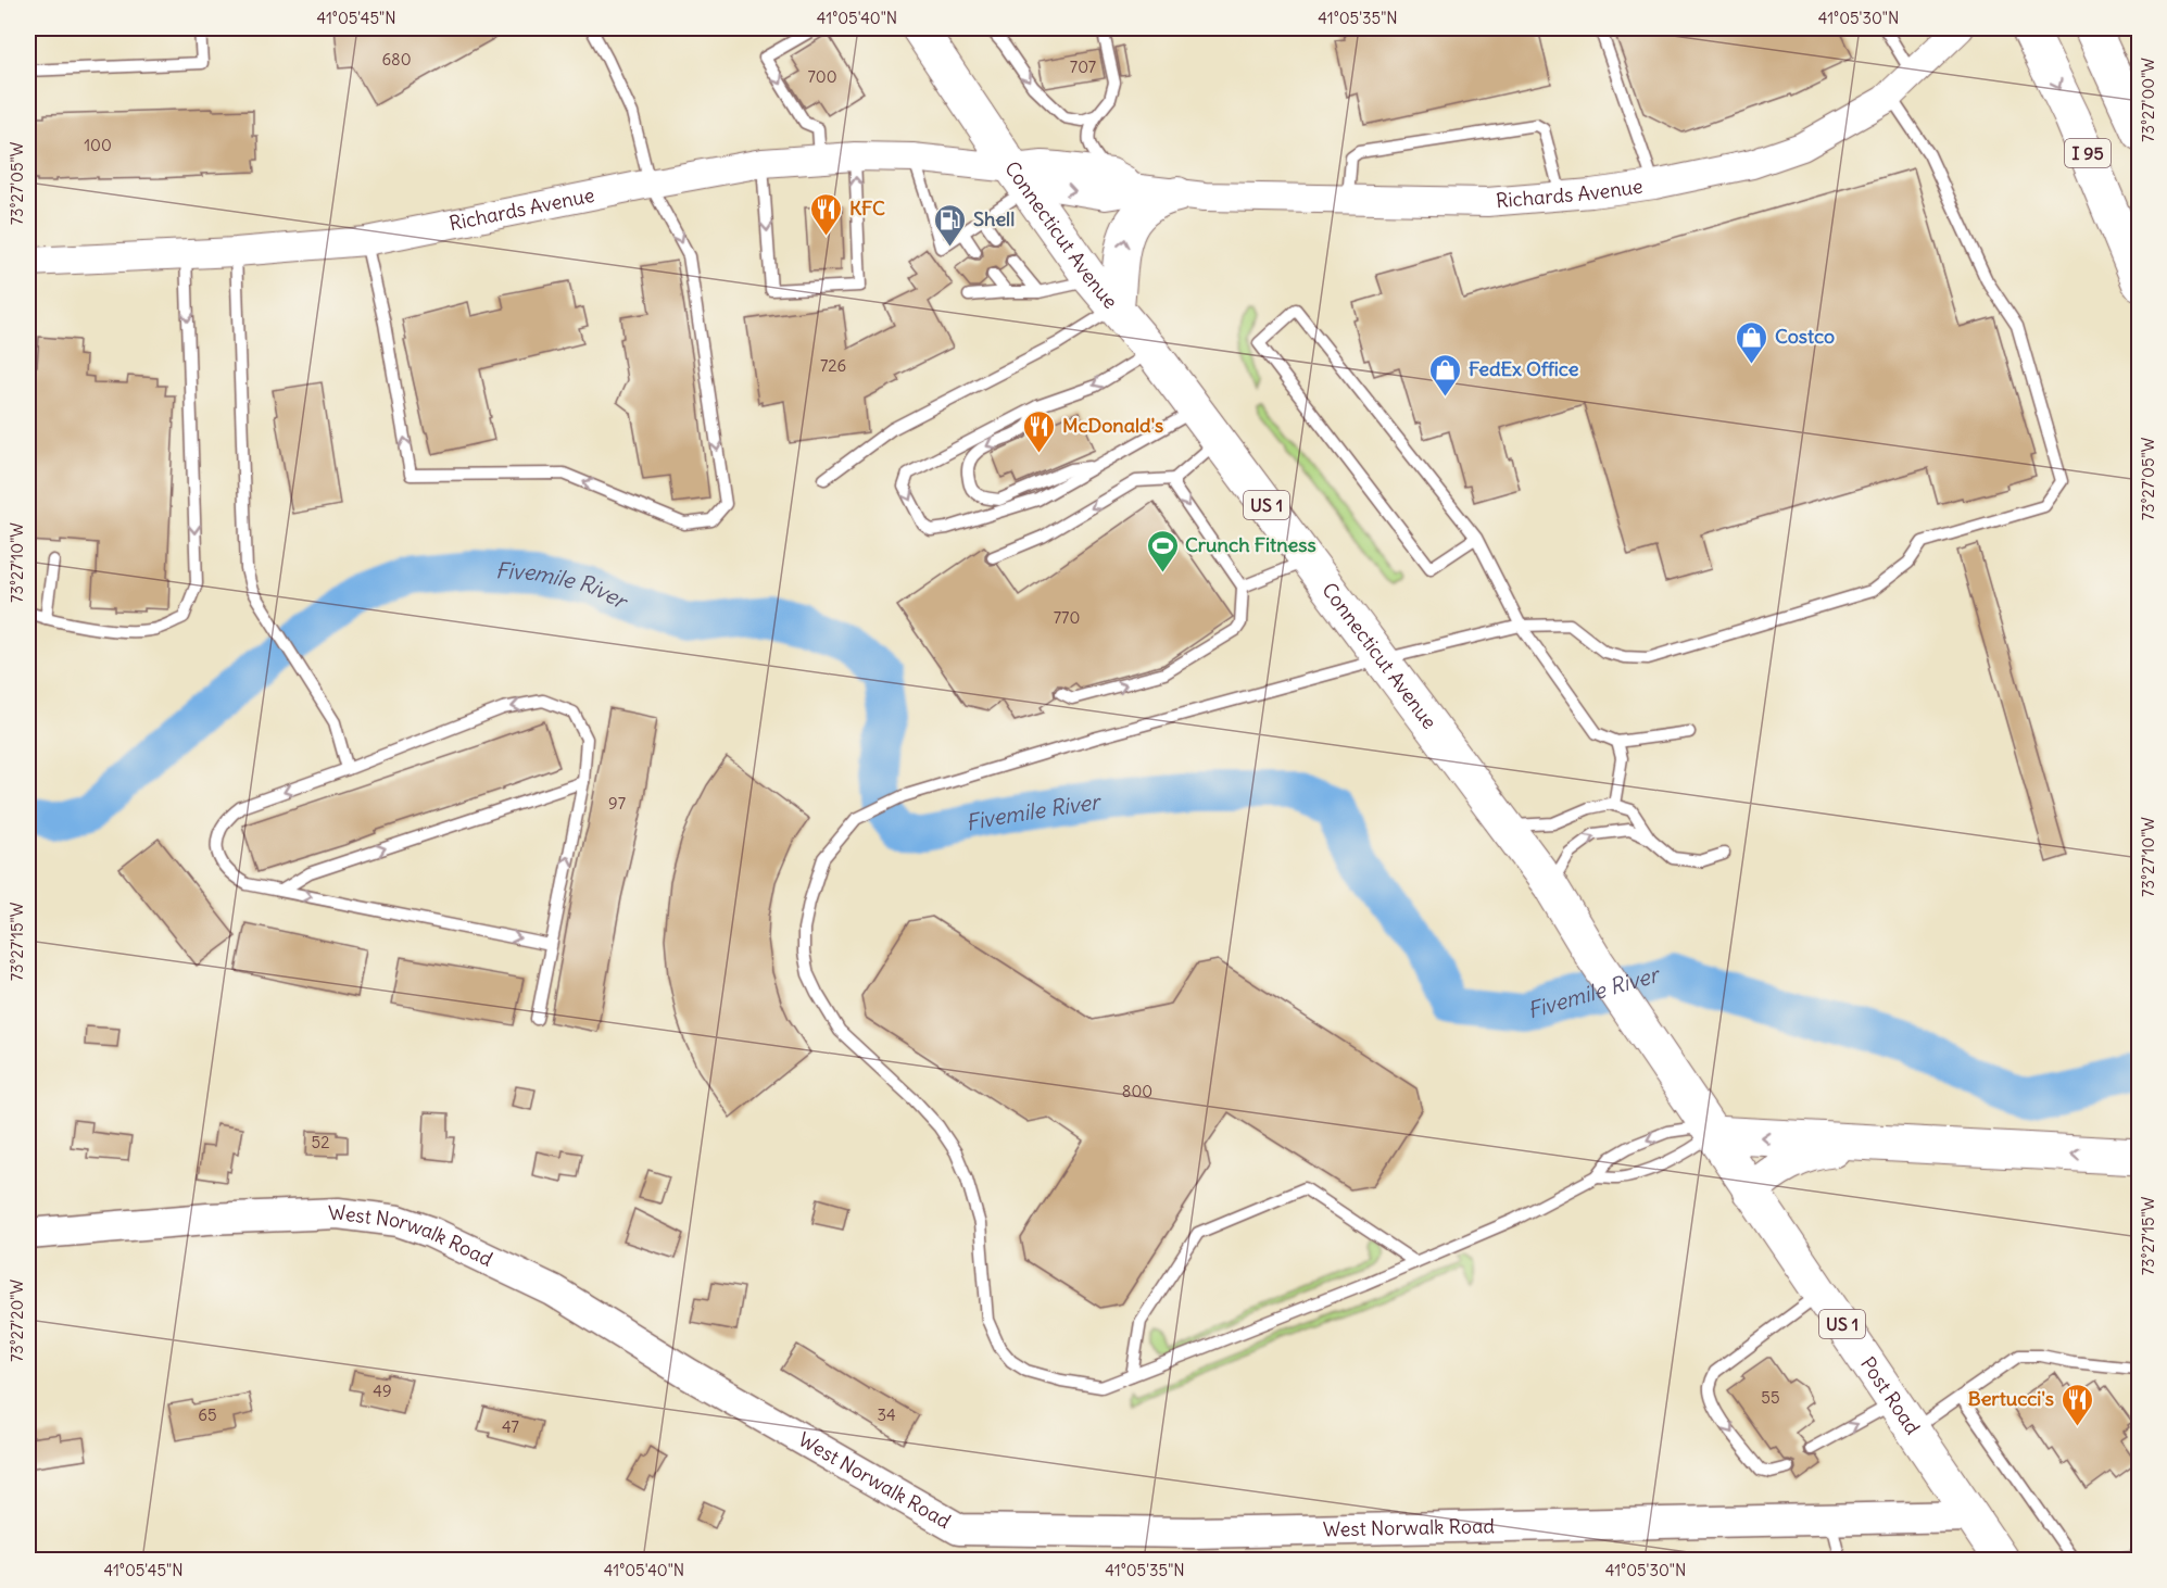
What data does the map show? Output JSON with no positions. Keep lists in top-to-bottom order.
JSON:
{
  "streets": {
    "highway": ["I 95"],
    "main road": [
      "Connecticut Avenue",
      "US 1",
      "West Norwalk Road",
      "Post Road"
    ],
    "street": ["Richards Avenue"]
  },
  "crossings": [
    ["Richards Avenue", "Connecticut Avenue"],
    ["Connecticut Avenue", "Post Road"],
    ["West Norwalk Road", "Post Road"]
  ],
  "water": ["Fivemile River"],
  "places": {
    "restaurant": ["KFC", "McDonald's", "Bertucci's"],
    "fuel station": ["Shell"],
    "shop": ["Costco", "FedEx Office"],
    "sports": ["Crunch Fitness"]
  },
  "house_numbers": [
    "680",
    "707",
    "700",
    "100",
    "726",
    "770",
    "97",
    "800",
    "52",
    "49",
    "55",
    "65",
    "34",
    "47"
  ],
  "coordinates": [
    "41°05'45\"N",
    "41°05'40\"N",
    "41°05'35\"N",
    "41°05'30\"N",
    "73°27'00\"W",
    "73°27'05\"W",
    "73°27'10\"W",
    "73°27'15\"W",
    "73°27'20\"W"
  ]
}
